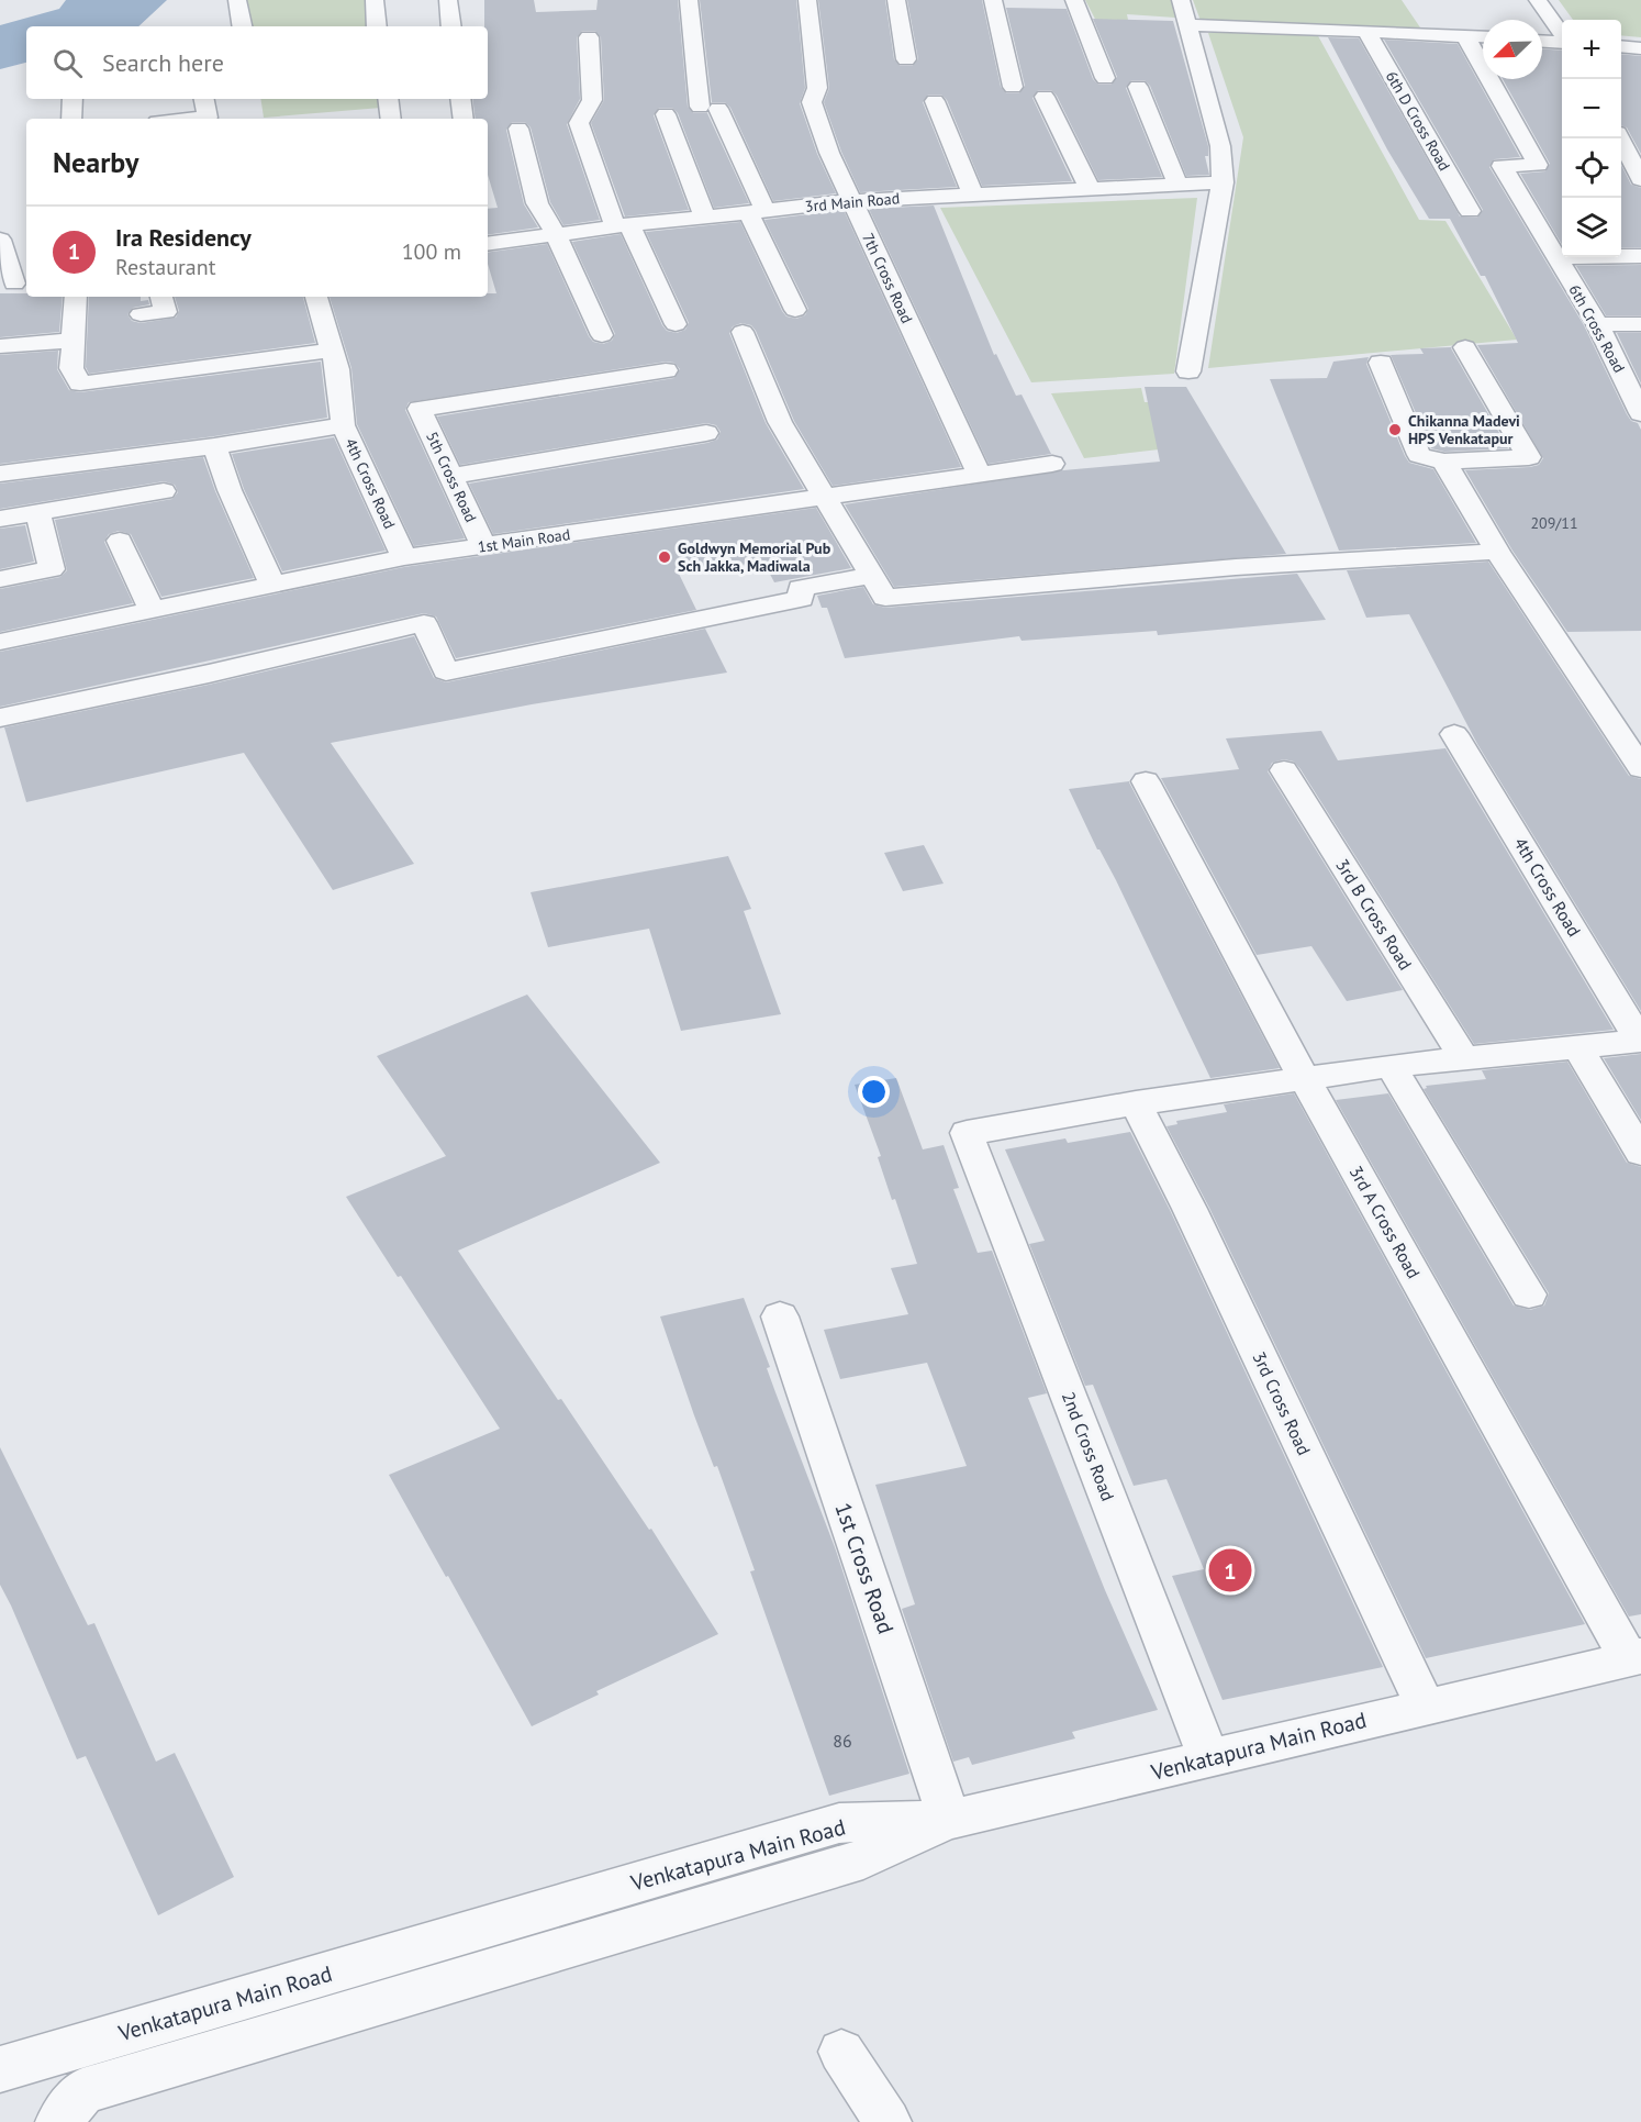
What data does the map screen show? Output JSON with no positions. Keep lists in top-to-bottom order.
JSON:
{
  "streets": {
    "street": [
      "6th D Cross Road",
      "3rd Main Road",
      "7th Cross Road",
      "6th Cross Road",
      "5th Cross Road",
      "4th Cross Road",
      "1st Main Road",
      "3rd B Cross Road",
      "3rd A Cross Road",
      "3rd Cross Road",
      "2nd Cross Road",
      "1st Cross Road",
      "Venkatapura Main Road"
    ]
  },
  "crossings": [
    ["3rd Main Road", "7th Cross Road"],
    ["7th Cross Road", "1st Main Road"],
    ["5th Cross Road", "1st Main Road"],
    ["4th Cross Road", "1st Main Road"],
    ["3rd A Cross Road", "Venkatapura Main Road"],
    ["3rd Cross Road", "2nd Cross Road"],
    ["3rd Cross Road", "Venkatapura Main Road"],
    ["2nd Cross Road", "Venkatapura Main Road"],
    ["1st Cross Road", "Venkatapura Main Road"]
  ],
  "places": ["Chikanna Madevi HPS Venkatapur", "Goldwyn Memorial Pub Sch Jakka, Madiwala"],
  "house_numbers": ["209/11", "86"],
  "north": "bottom left",
  "page": {
    "map_buttons": ["+", "−"],
    "search": "Search here",
    "heading": "Nearby",
    "list": [
      {
        "mark": "1",
        "name": "Ira Residency",
        "note": "Restaurant",
        "value": "100 m"
      }
    ],
    "pins": "1"
  }
}
